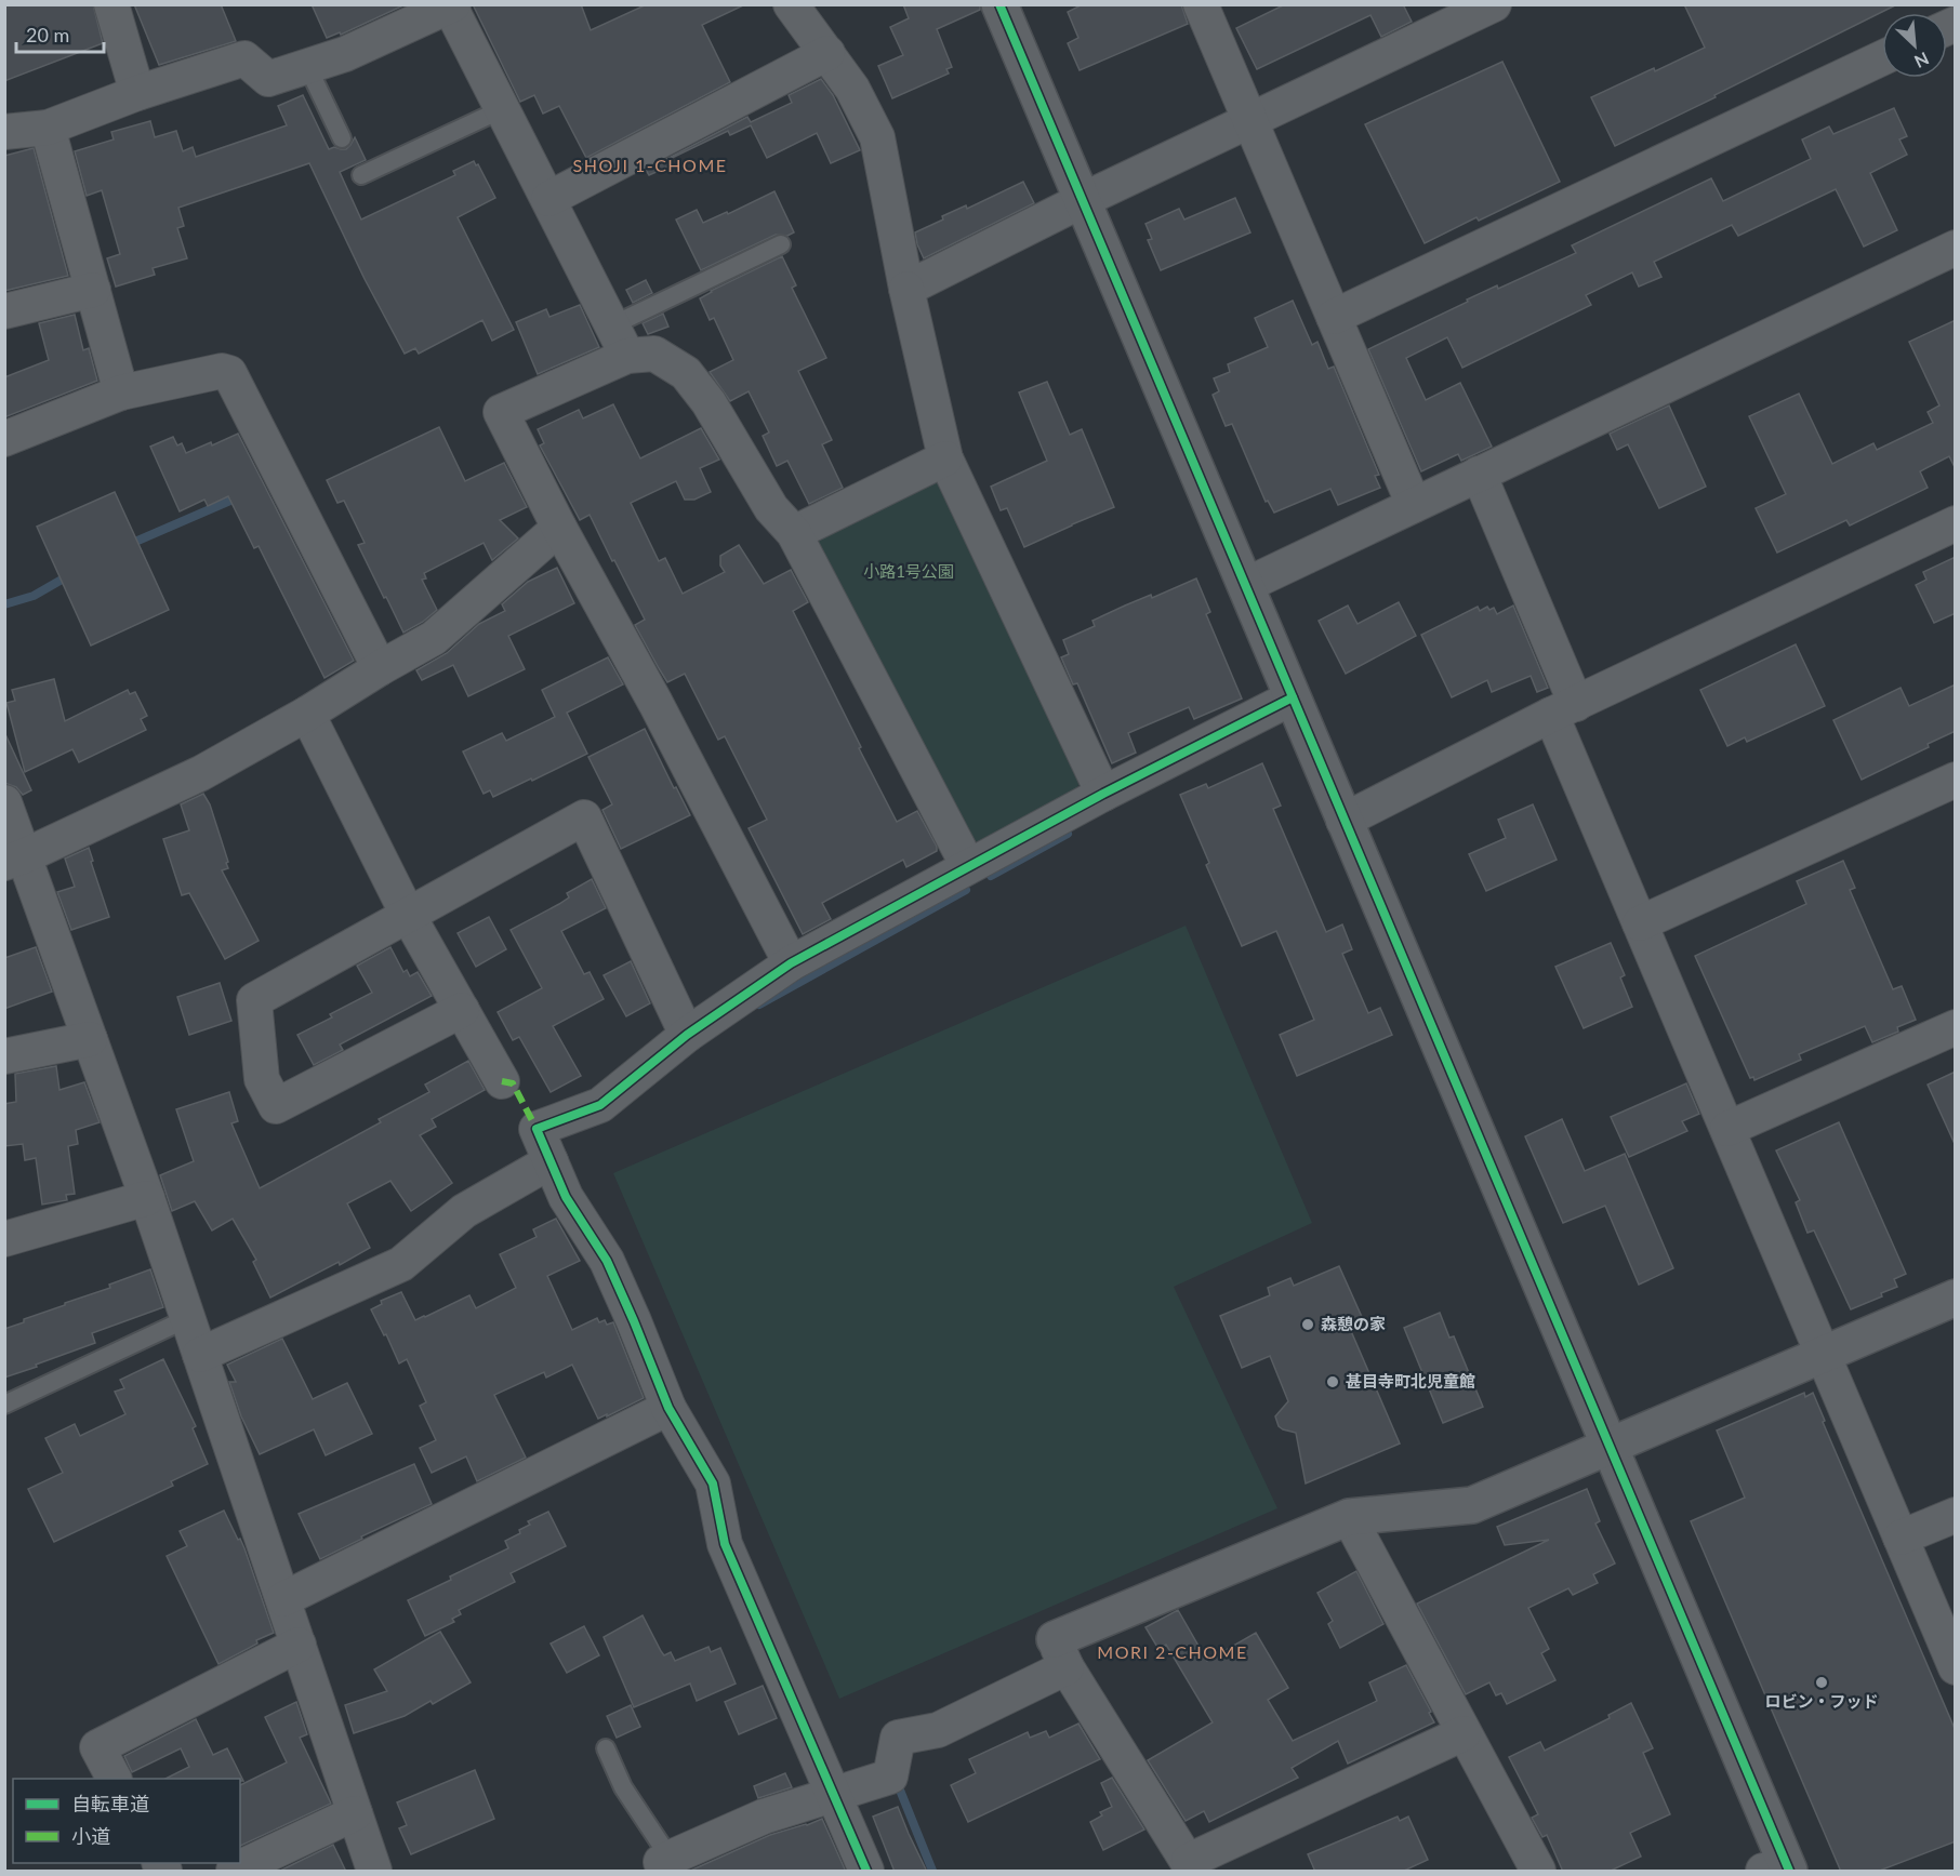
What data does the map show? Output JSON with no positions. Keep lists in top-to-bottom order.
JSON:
{
  "districts": ["SHOJI 1-CHOME", "MORI 2-CHOME"],
  "parks": ["小路1号公園"],
  "places": ["森憩の家", "甚目寺町北児童館", "ロビン・フッド"],
  "legend": ["自転車道", "小道"],
  "scale_bar": "20 m",
  "north": "bottom right"
}
